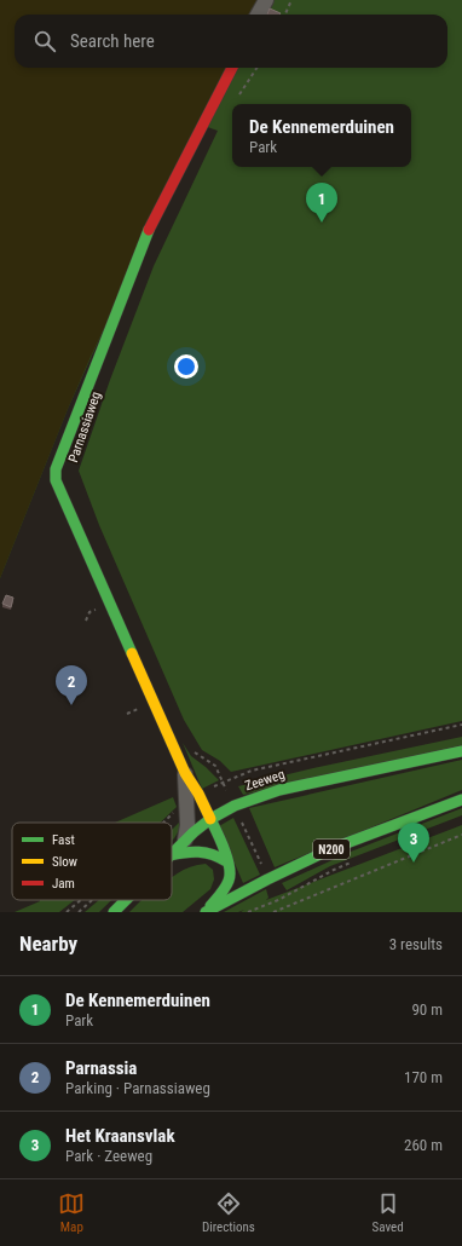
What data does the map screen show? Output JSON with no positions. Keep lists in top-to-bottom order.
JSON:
{
  "streets": {
    "main road": ["Parnassiaweg", "Zeeweg", "N200"]
  },
  "crossings": [
    ["Parnassiaweg", "Zeeweg"],
    ["Parnassiaweg", "N200"],
    ["Zeeweg", "N200"]
  ],
  "legend": ["Fast", "Slow", "Jam"],
  "page": {
    "search": "Search here",
    "popup": ["De Kennemerduinen", "Park"],
    "pins": ["1", "2", "3"],
    "heading": ["Nearby", "3 results"],
    "list": [
      {
        "mark": "1",
        "name": "De Kennemerduinen",
        "note": "Park",
        "value": "90 m"
      },
      {
        "mark": "2",
        "name": "Parnassia",
        "note": "Parking · Parnassiaweg",
        "value": "170 m"
      },
      {
        "mark": "3",
        "name": "Het Kraansvlak",
        "note": "Park · Zeeweg",
        "value": "260 m"
      }
    ],
    "nav": ["Map", "Directions", "Saved"]
  }
}
